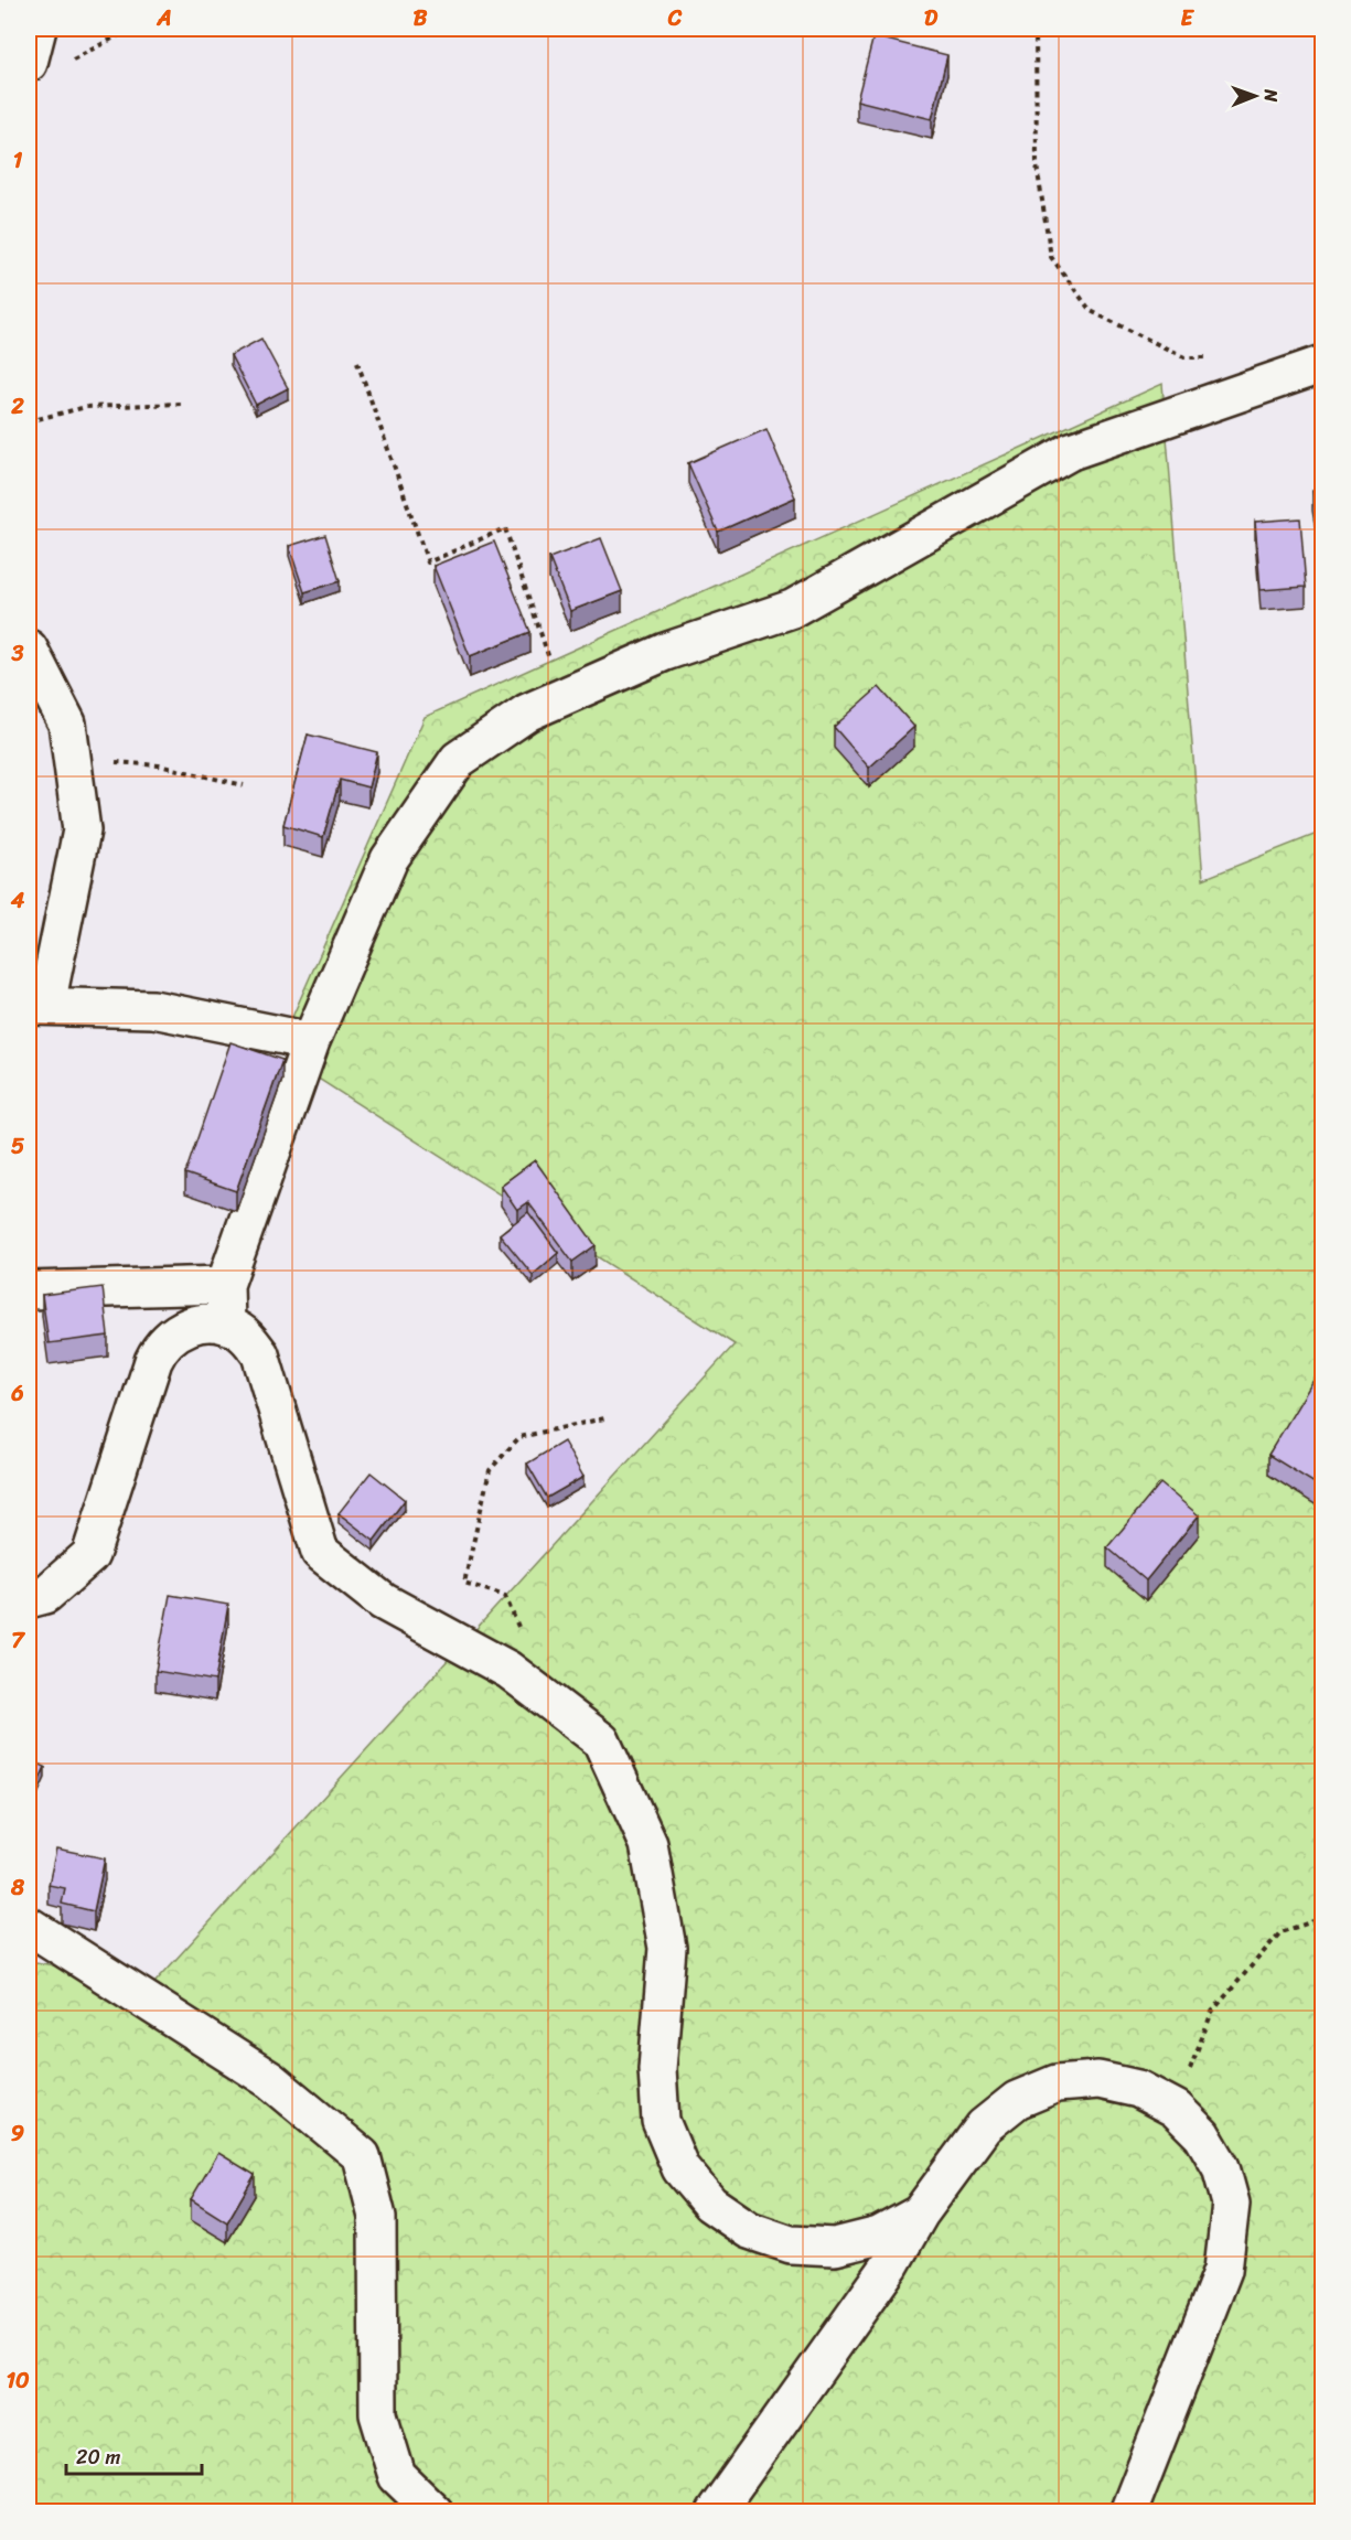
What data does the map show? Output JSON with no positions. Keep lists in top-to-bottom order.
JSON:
{
  "scale_bar": "20 m",
  "north": "right",
  "grid": {
    "columns": [
      "A",
      "B",
      "C",
      "D",
      "E"
    ],
    "rows": [
      "1",
      "2",
      "3",
      "4",
      "5",
      "6",
      "7",
      "8",
      "9",
      "10"
    ]
  }
}
